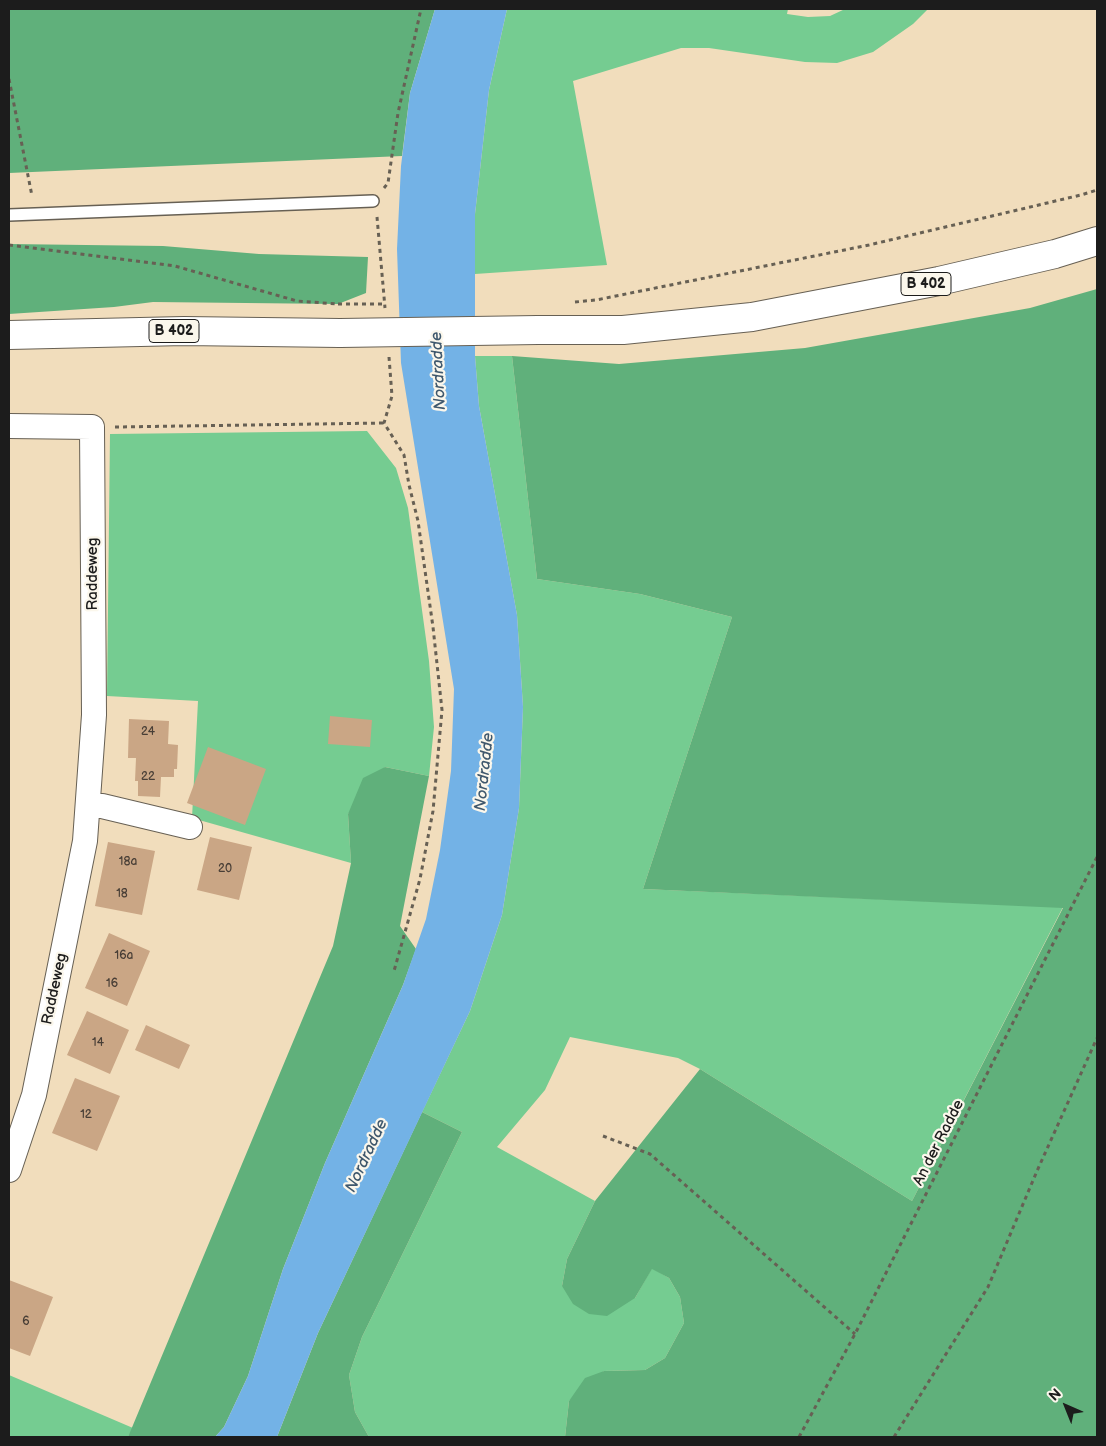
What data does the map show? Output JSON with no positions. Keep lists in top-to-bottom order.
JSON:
{
  "streets": {
    "main road": ["B 402"],
    "street": ["Raddeweg"],
    "path": ["An der Radde"]
  },
  "water": ["Nordradde"],
  "house_numbers": [
    "24",
    "22",
    "18a",
    "20",
    "18",
    "16a",
    "16",
    "14",
    "12",
    "6"
  ],
  "north": "top left"
}
